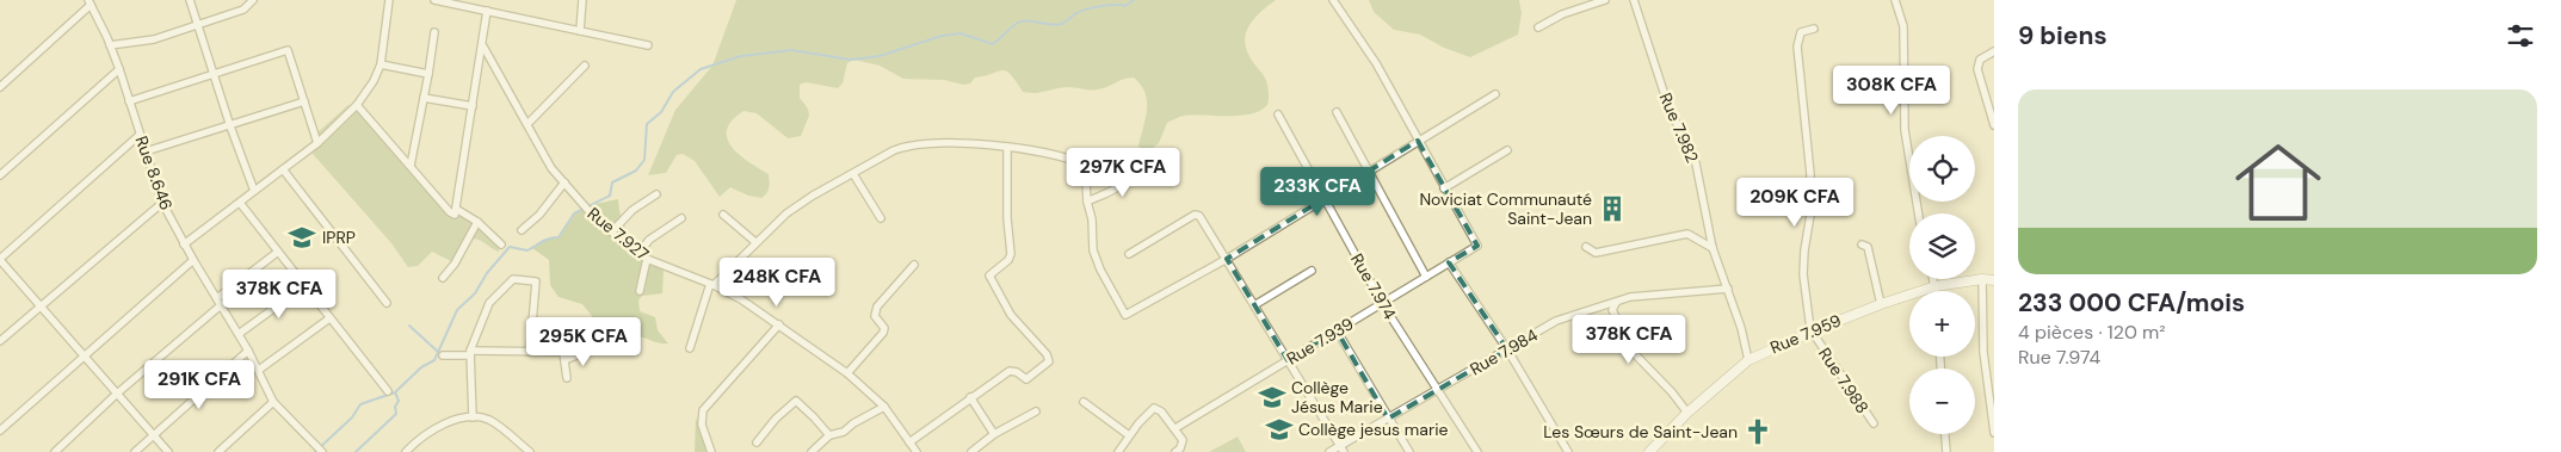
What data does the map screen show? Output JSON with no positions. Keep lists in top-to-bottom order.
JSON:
{
  "streets": {
    "street": [
      "Rue 7.982",
      "Rue 8.646",
      "Rue 7.927",
      "Rue 7.974",
      "Rue 7.959",
      "Rue 7.939",
      "Rue 7.984",
      "Rue 7.988"
    ]
  },
  "crossings": [
    ["Rue 7.982", "Rue 7.959"],
    ["Rue 7.982", "Rue 7.984"],
    ["Rue 7.974", "Rue 7.939"],
    ["Rue 7.974", "Rue 7.984"],
    ["Rue 7.959", "Rue 7.988"]
  ],
  "places": {
    "building": ["Noviciat Communauté Saint-Jean"],
    "school or university": ["IPRP", "Collège Jésus Marie", "Collège jesus marie"],
    "church": ["Les Sœurs de Saint-Jean"]
  },
  "page": {
    "heading": "9 biens",
    "price": [
      "308K CFA",
      "297K CFA",
      "233K CFA",
      "209K CFA",
      "248K CFA",
      "378K CFA",
      "378K CFA",
      "295K CFA",
      "291K CFA"
    ],
    "list": [
      {
        "name": "233 000 CFA/mois",
        "note": "4 pièces · 120 m² · Rue 7.974"
      }
    ],
    "map_buttons": ["+", "−"]
  }
}
